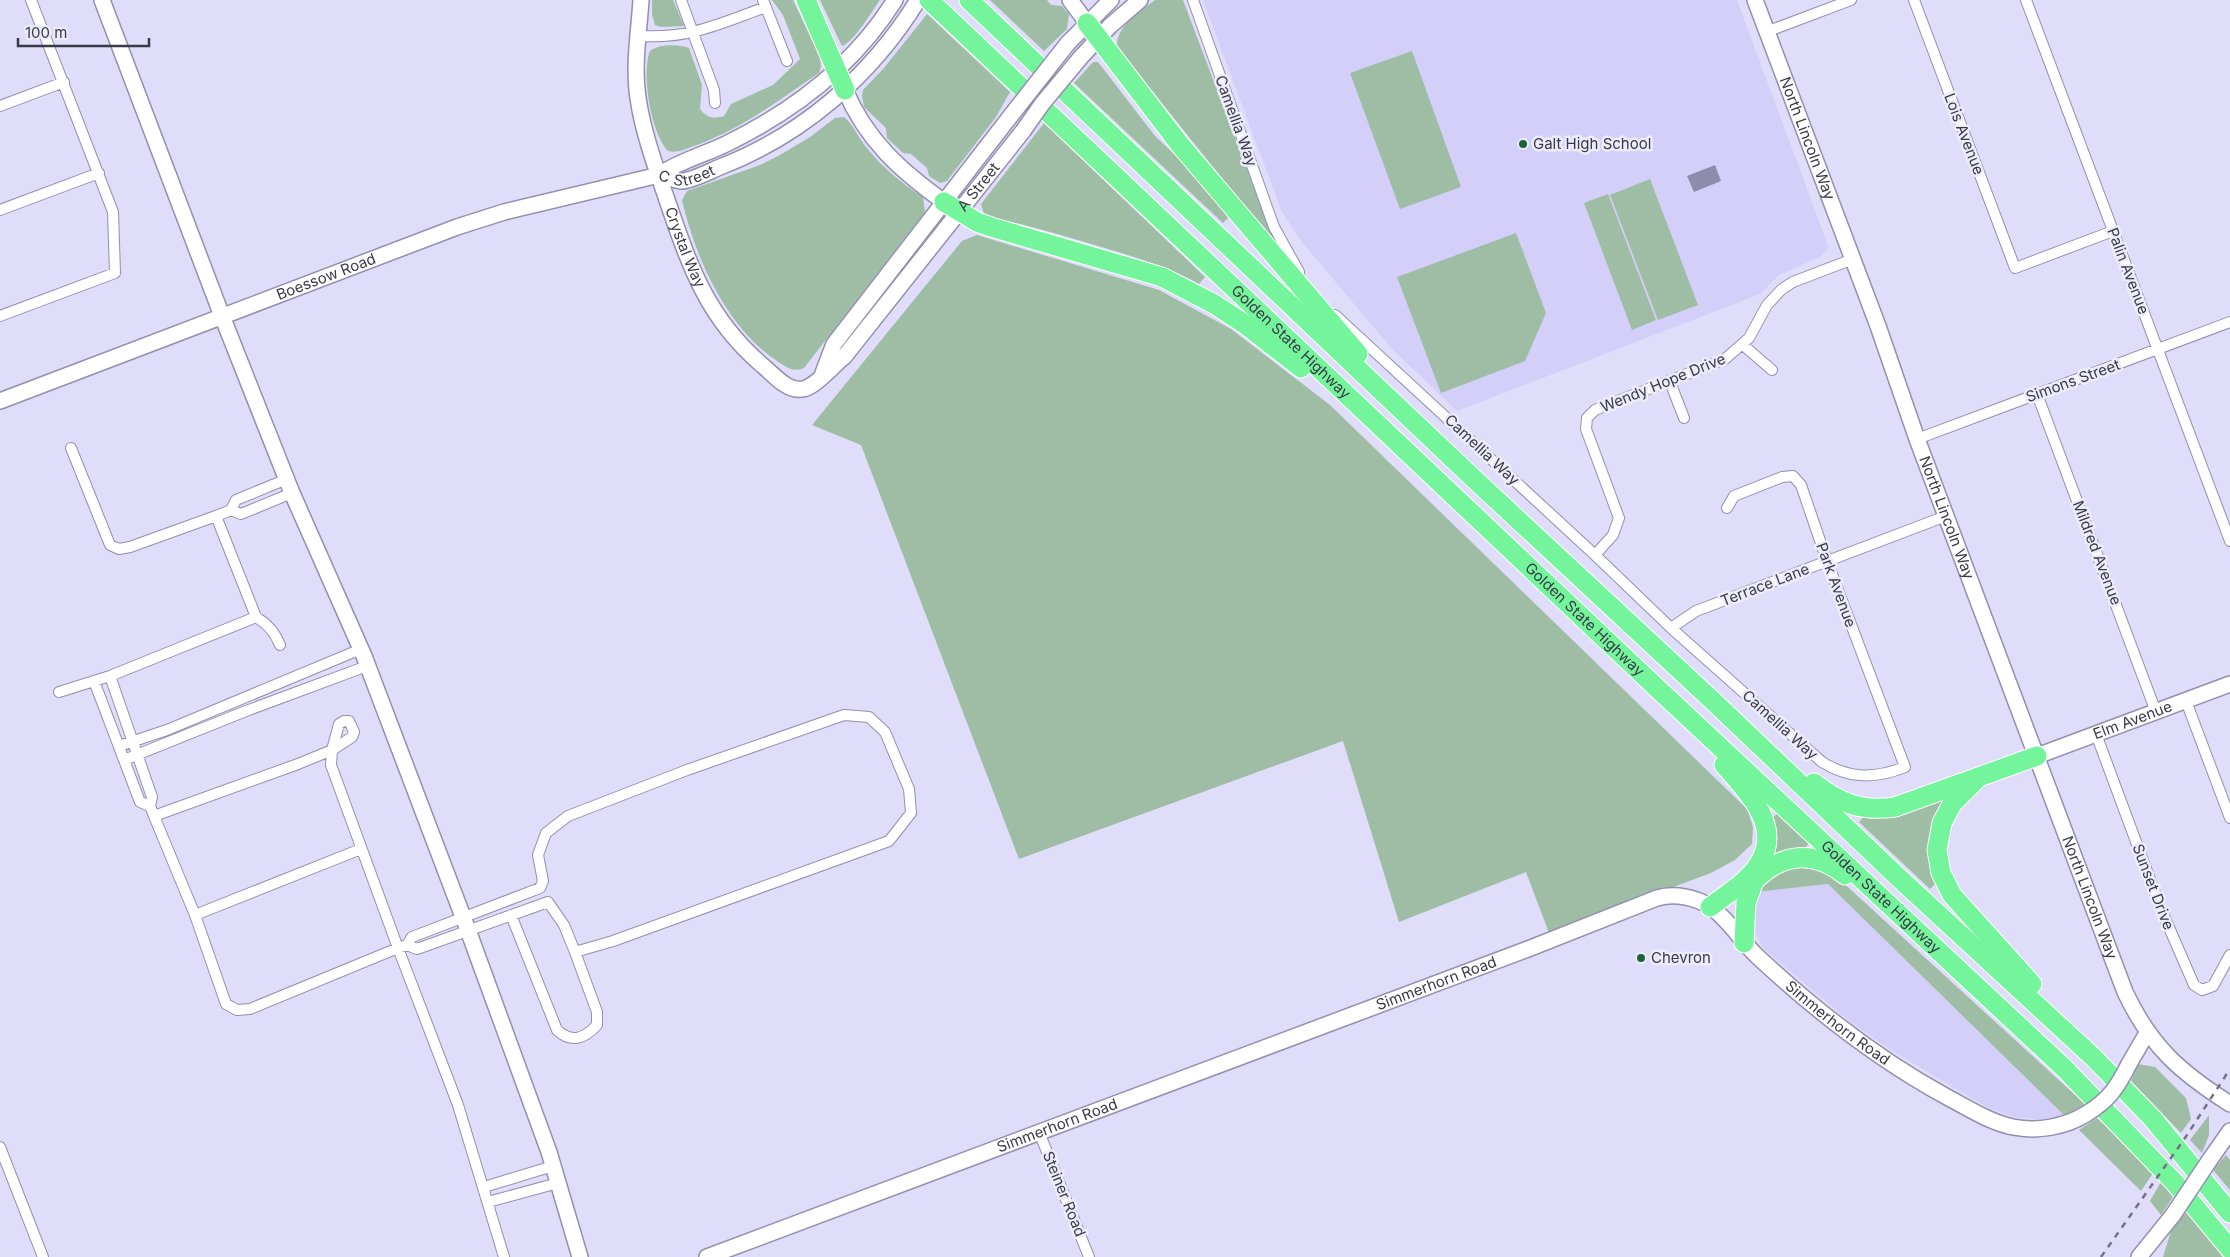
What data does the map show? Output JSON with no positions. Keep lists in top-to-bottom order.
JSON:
{
  "streets": {
    "highway": ["Golden State Highway"],
    "street": [
      "Camellia Way",
      "Lois Avenue",
      "North Lincoln Way",
      "C Street",
      "A Street",
      "Crystal Way",
      "Palin Avenue",
      "Boessow Road",
      "Simons Street",
      "Wendy Hope Drive",
      "Mildred Avenue",
      "Terrace Lane",
      "Park Avenue",
      "Elm Avenue",
      "Sunset Drive",
      "Simmerhorn Road",
      "Steiner Road"
    ]
  },
  "crossings": [
    ["Camellia Way", "Wendy Hope Drive"],
    ["Camellia Way", "Terrace Lane"],
    ["Camellia Way", "Park Avenue"],
    ["Lois Avenue", "Palin Avenue"],
    ["North Lincoln Way", "Simons Street"],
    ["North Lincoln Way", "Wendy Hope Drive"],
    ["North Lincoln Way", "Terrace Lane"],
    ["North Lincoln Way", "Elm Avenue"],
    ["North Lincoln Way", "Simmerhorn Road"],
    ["C Street", "Crystal Way"],
    ["C Street", "Boessow Road"],
    ["A Street", "Crystal Way"],
    ["Crystal Way", "Boessow Road"],
    ["Palin Avenue", "Simons Street"],
    ["Simons Street", "Mildred Avenue"],
    ["Mildred Avenue", "Elm Avenue"],
    ["Terrace Lane", "Park Avenue"],
    ["Elm Avenue", "Sunset Drive"],
    ["Simmerhorn Road", "Steiner Road"]
  ],
  "places": ["Galt High School", "Chevron"],
  "scale_bar": "100 m"
}
